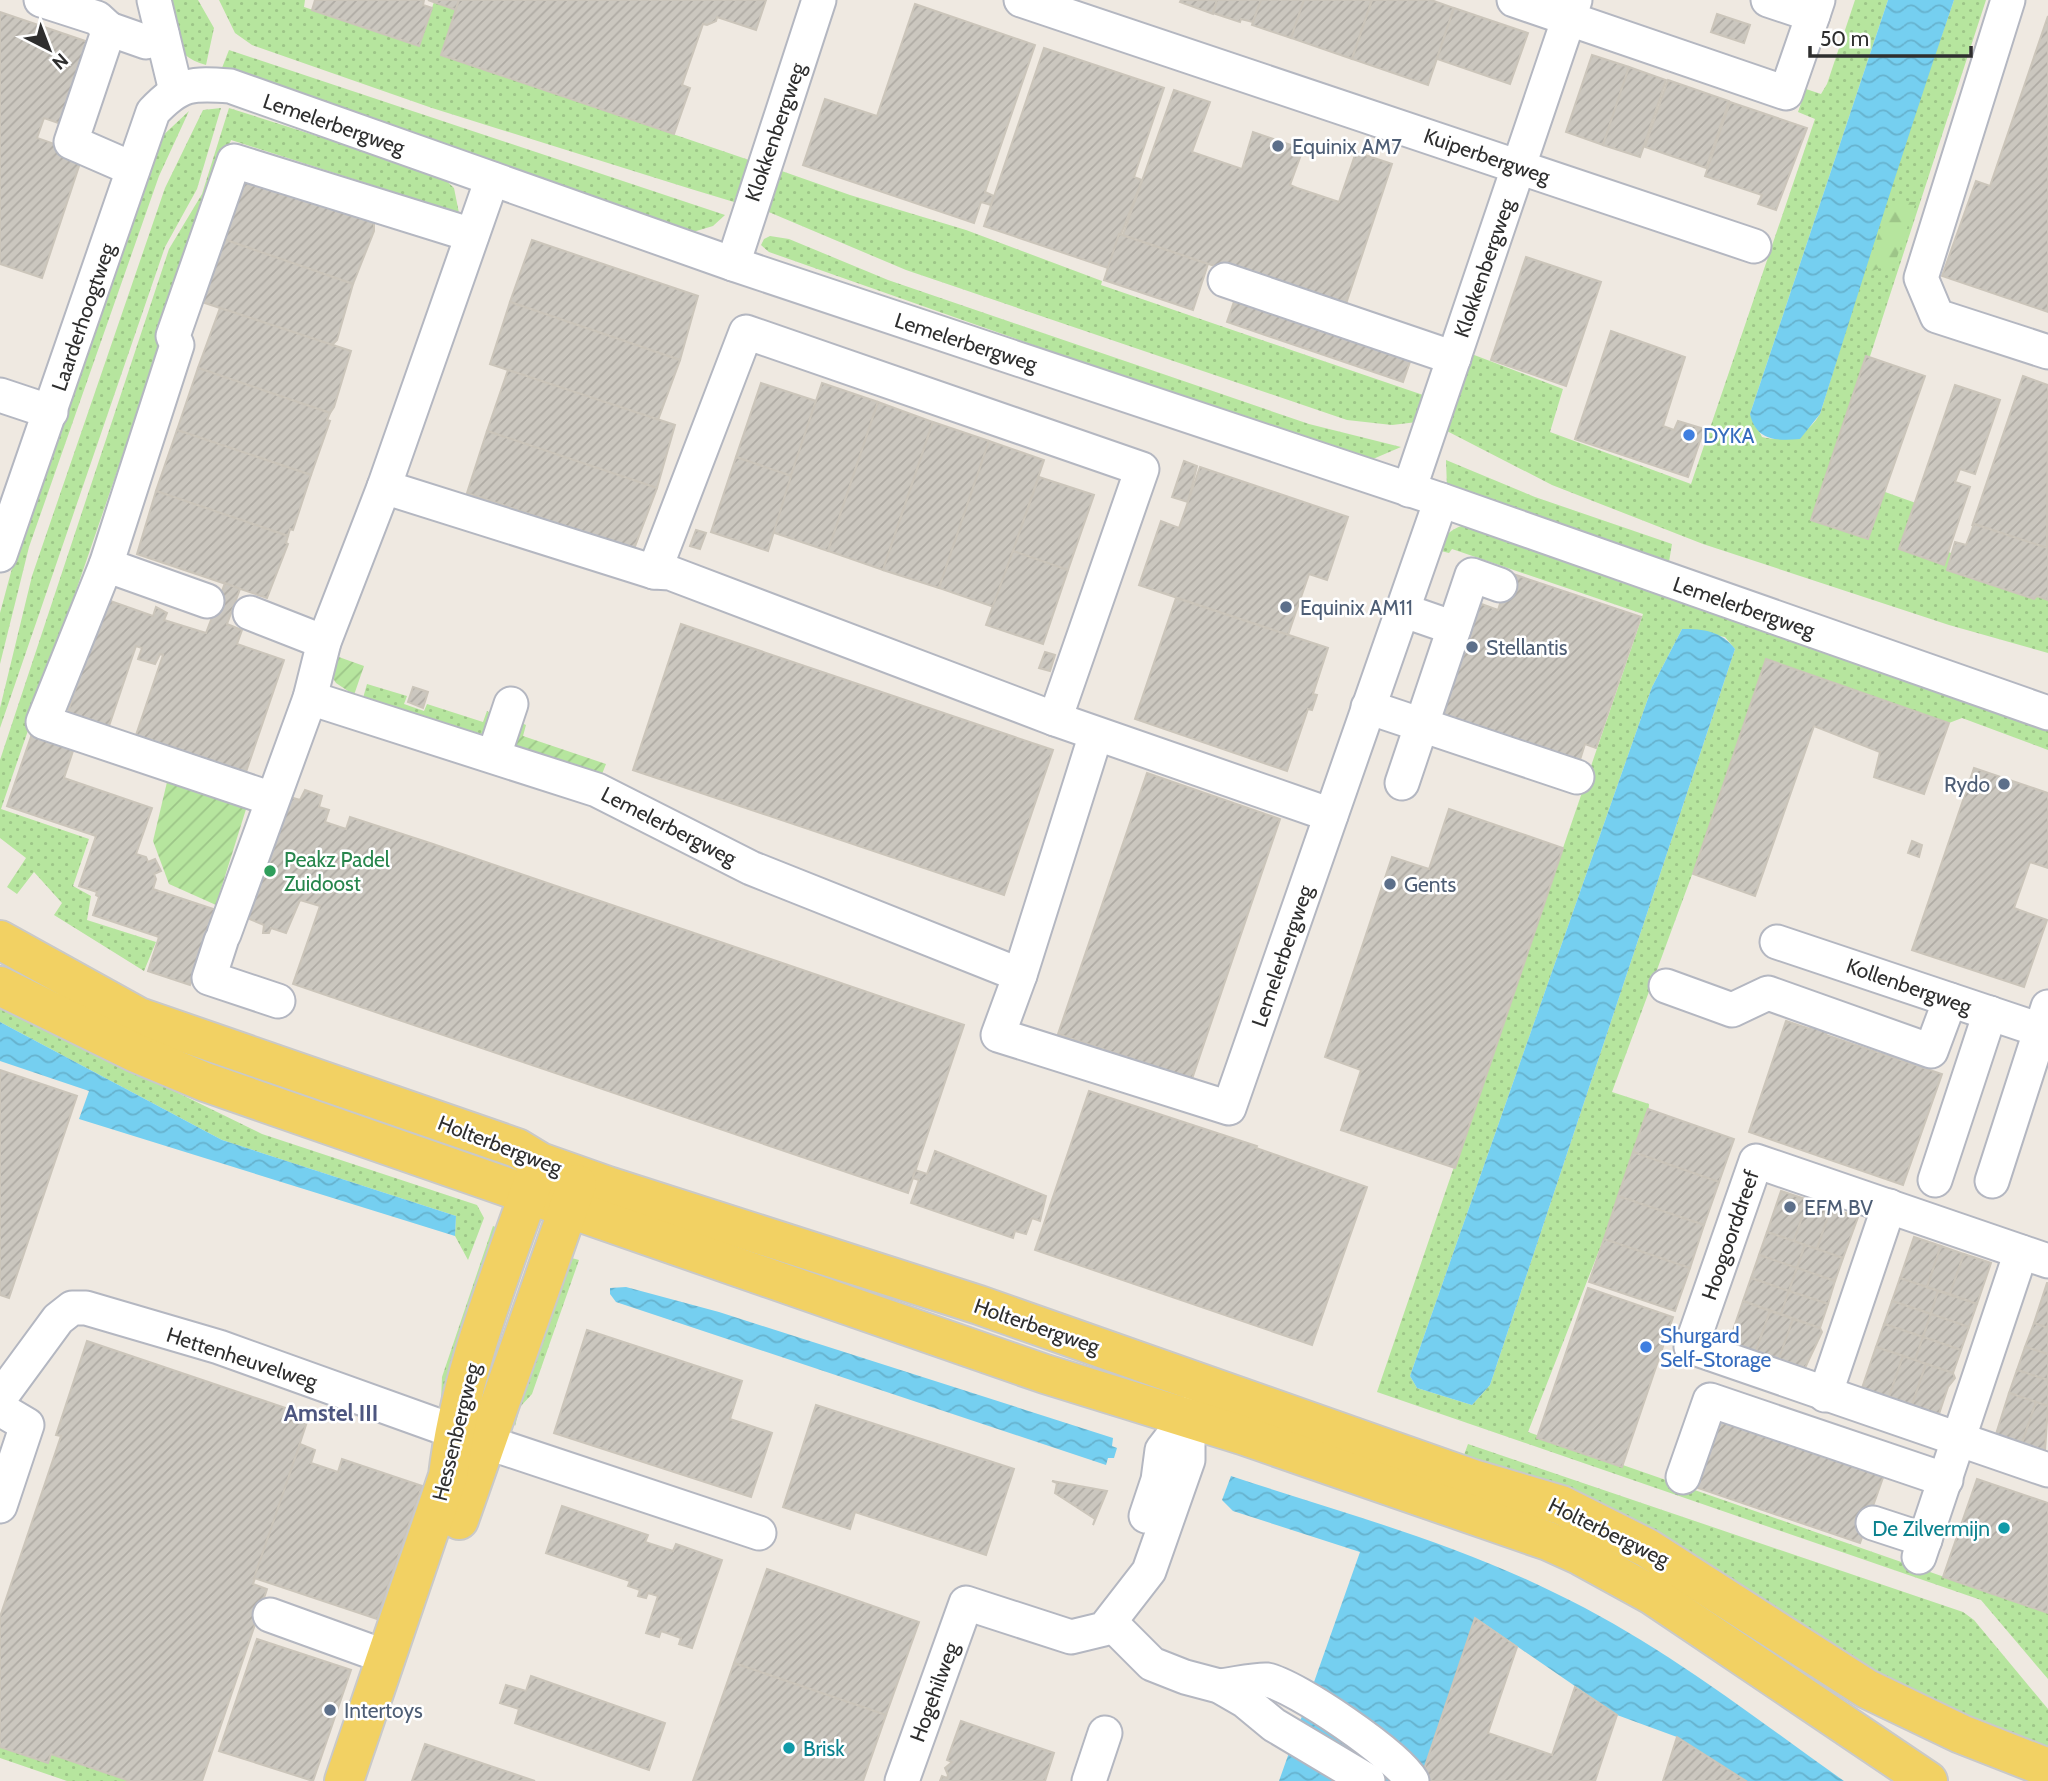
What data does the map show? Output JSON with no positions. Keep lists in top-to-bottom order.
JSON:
{
  "streets": {
    "main road": ["Holterbergweg", "Hessenbergweg"],
    "street": [
      "Lemelerbergweg",
      "Klokkenbergweg",
      "Kuiperbergweg",
      "Laarderhoogtweg",
      "Kollenbergweg",
      "Hoogoorddreef",
      "Hettenheuvelweg",
      "Hogehilweg"
    ]
  },
  "crossings": [
    ["Lemelerbergweg", "Klokkenbergweg"],
    ["Lemelerbergweg", "Laarderhoogtweg"],
    ["Klokkenbergweg", "Kuiperbergweg"],
    ["Holterbergweg", "Hessenbergweg"],
    ["Hettenheuvelweg", "Hessenbergweg"]
  ],
  "districts": ["Amstel III"],
  "places": [
    "Equinix AM7",
    "DYKA",
    "Equinix AM11",
    "Stellantis",
    "Rydo",
    "Peakz Padel Zuidoost",
    "Gents",
    "EFM BV",
    "Shurgard Self-Storage",
    "De Zilvermijn",
    "Intertoys",
    "Brisk"
  ],
  "scale_bar": "50 m",
  "north": "bottom right"
}
